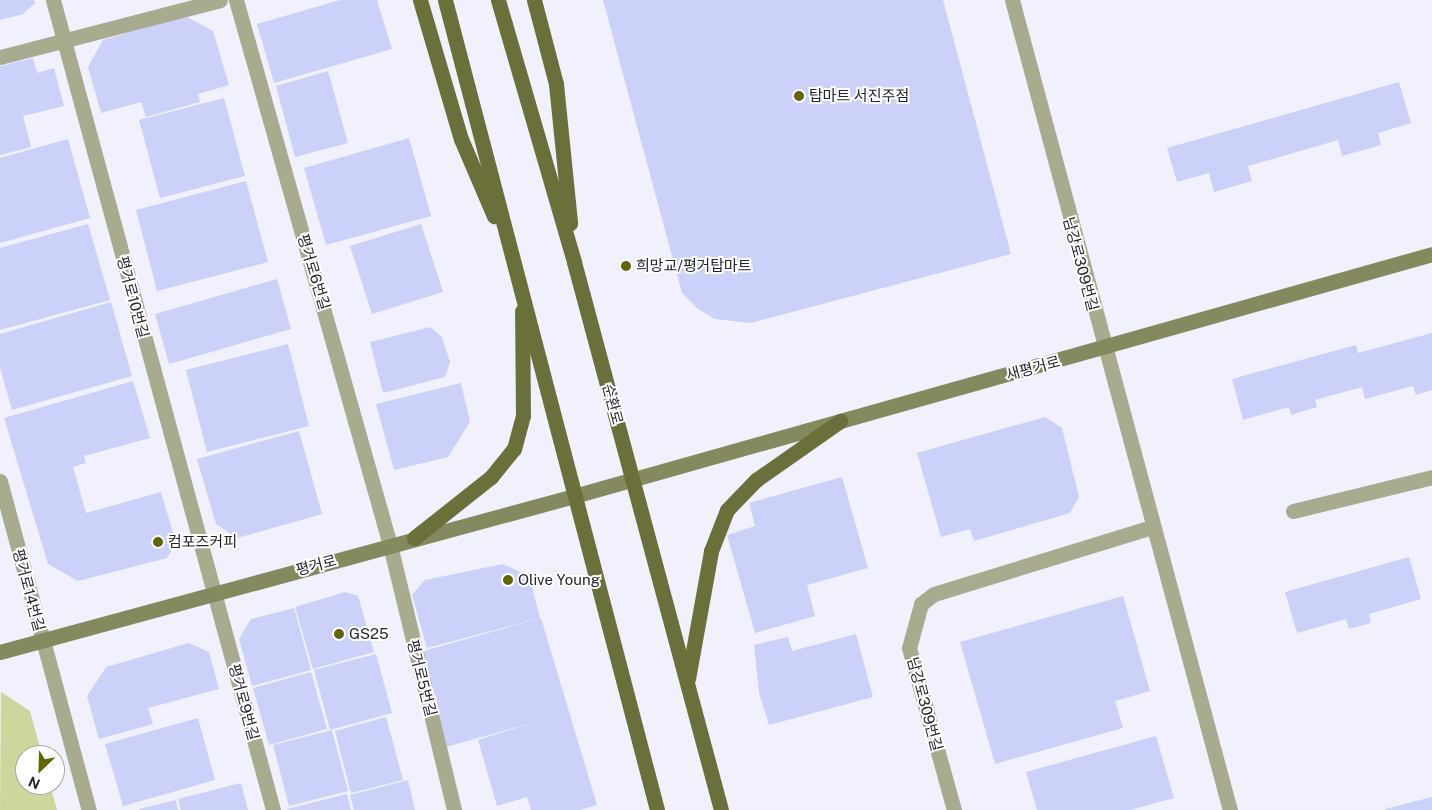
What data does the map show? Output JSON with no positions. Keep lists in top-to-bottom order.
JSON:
{
  "streets": {
    "main road": ["순환로"],
    "street": [
      "남강로309번길",
      "평거로6번길",
      "평거로10번길",
      "새평거로",
      "평거로",
      "평거로14번길",
      "평거로5번길",
      "평거로9번길"
    ]
  },
  "crossings": [
    ["남강로309번길", "새평거로"],
    ["평거로6번길", "평거로"],
    ["평거로6번길", "평거로5번길"],
    ["평거로10번길", "평거로"],
    ["평거로10번길", "평거로9번길"],
    ["새평거로", "순환로"],
    ["새평거로", "평거로"],
    ["순환로", "평거로"],
    ["평거로", "평거로14번길"],
    ["평거로", "평거로5번길"],
    ["평거로", "평거로9번길"]
  ],
  "places": [
    "탑마트 서진주점",
    "희망교/평거탑마트",
    "컴포즈커피",
    "Olive Young",
    "GS25"
  ],
  "north": "bottom left"
}
